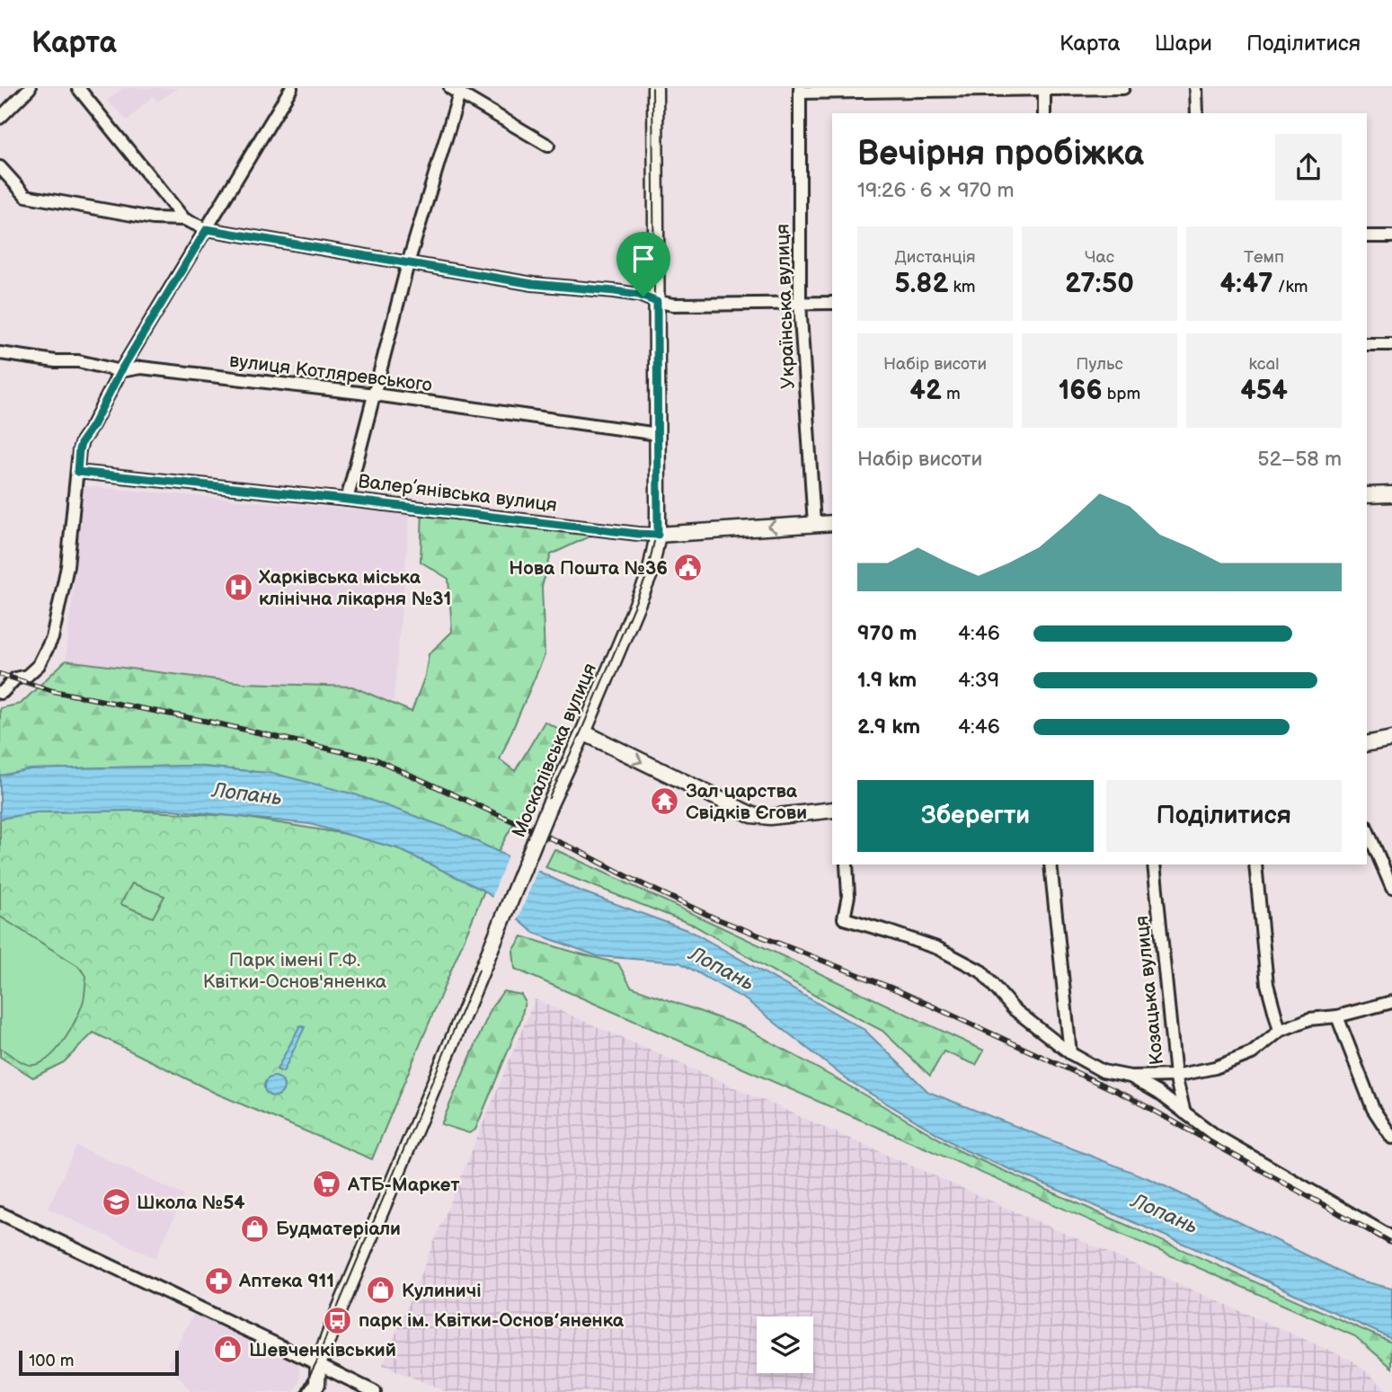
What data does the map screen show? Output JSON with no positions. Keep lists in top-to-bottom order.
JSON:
{
  "streets": {
    "street": [
      "Українська вулиця",
      "вулиця Котляревського",
      "Валер’янівська вулиця",
      "Москалівська вулиця",
      "Козацька вулиця"
    ]
  },
  "crossings": [
    ["Українська вулиця", "Валер’янівська вулиця"],
    ["вулиця Котляревського", "Москалівська вулиця"],
    ["Валер’янівська вулиця", "Москалівська вулиця"]
  ],
  "water": ["Лопань"],
  "parks": ["Парк імені Г.Ф. Квітки-Основ'яненка"],
  "places": {
    "public building": ["Нова Пошта №36"],
    "hospital": ["Харківська міська клінічна лікарня №31"],
    "temple": ["Зал царства Свідків Єгови"],
    "supermarket": ["АТБ-Маркет"],
    "school or university": ["Школа №54"],
    "shop": ["Будматеріали", "Кулиничі", "Шевченківський"],
    "pharmacy": ["Аптека 911"],
    "bus stop": ["парк ім. Квітки-Основ’яненка"]
  },
  "scale_bar": "100 m",
  "page": {
    "header": "Карта",
    "nav": ["Карта", "Шари", "Поділитися"],
    "heading": ["Вечірня пробіжка", "19:26 · 6 × 970 m"],
    "stats": [
      ["Дистанція", "5.82 km"],
      ["Час", "27:50"],
      ["Темп", "4:47 /km"],
      ["Набір висоти", "42 m"],
      ["Пульс", "166 bpm"],
      ["kcal", "454"]
    ],
    "chart": ["Набір висоти", "52–58 m"],
    "list": [
      {
        "name": "970 m",
        "note": "4:46"
      },
      {
        "name": "1.9 km",
        "note": "4:39"
      },
      {
        "name": "2.9 km",
        "note": "4:46"
      }
    ],
    "buttons": ["Зберегти", "Поділитися"],
    "scale": "100 m"
  }
}
